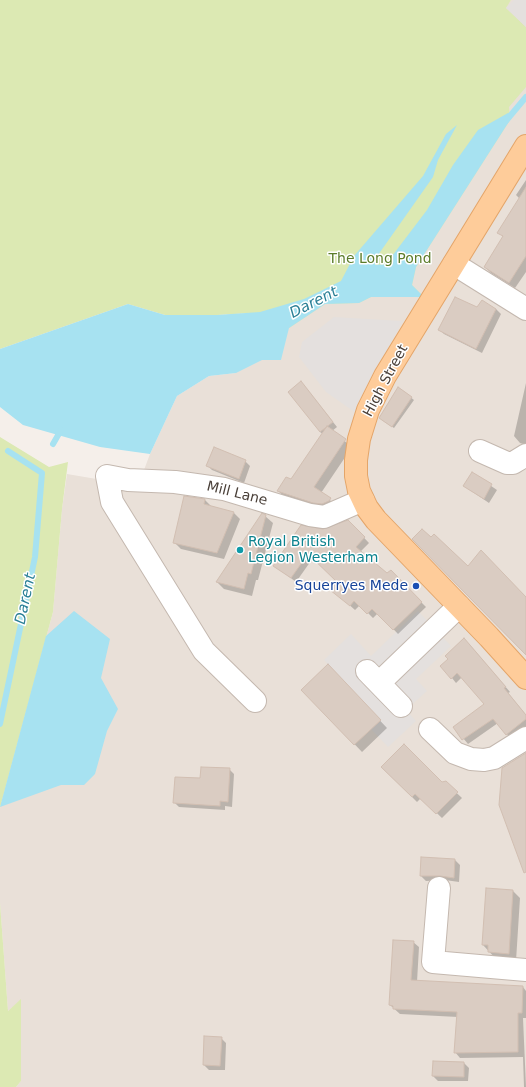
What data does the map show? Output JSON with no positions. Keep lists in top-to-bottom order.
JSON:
{
  "streets": {
    "main road": ["High Street"],
    "street": ["Mill Lane"]
  },
  "crossings": [
    ["High Street", "Mill Lane"]
  ],
  "water": ["Darent"],
  "parks": ["The Long Pond"],
  "places": ["Royal British Legion Westerham", "Squerryes Mede"]
}
